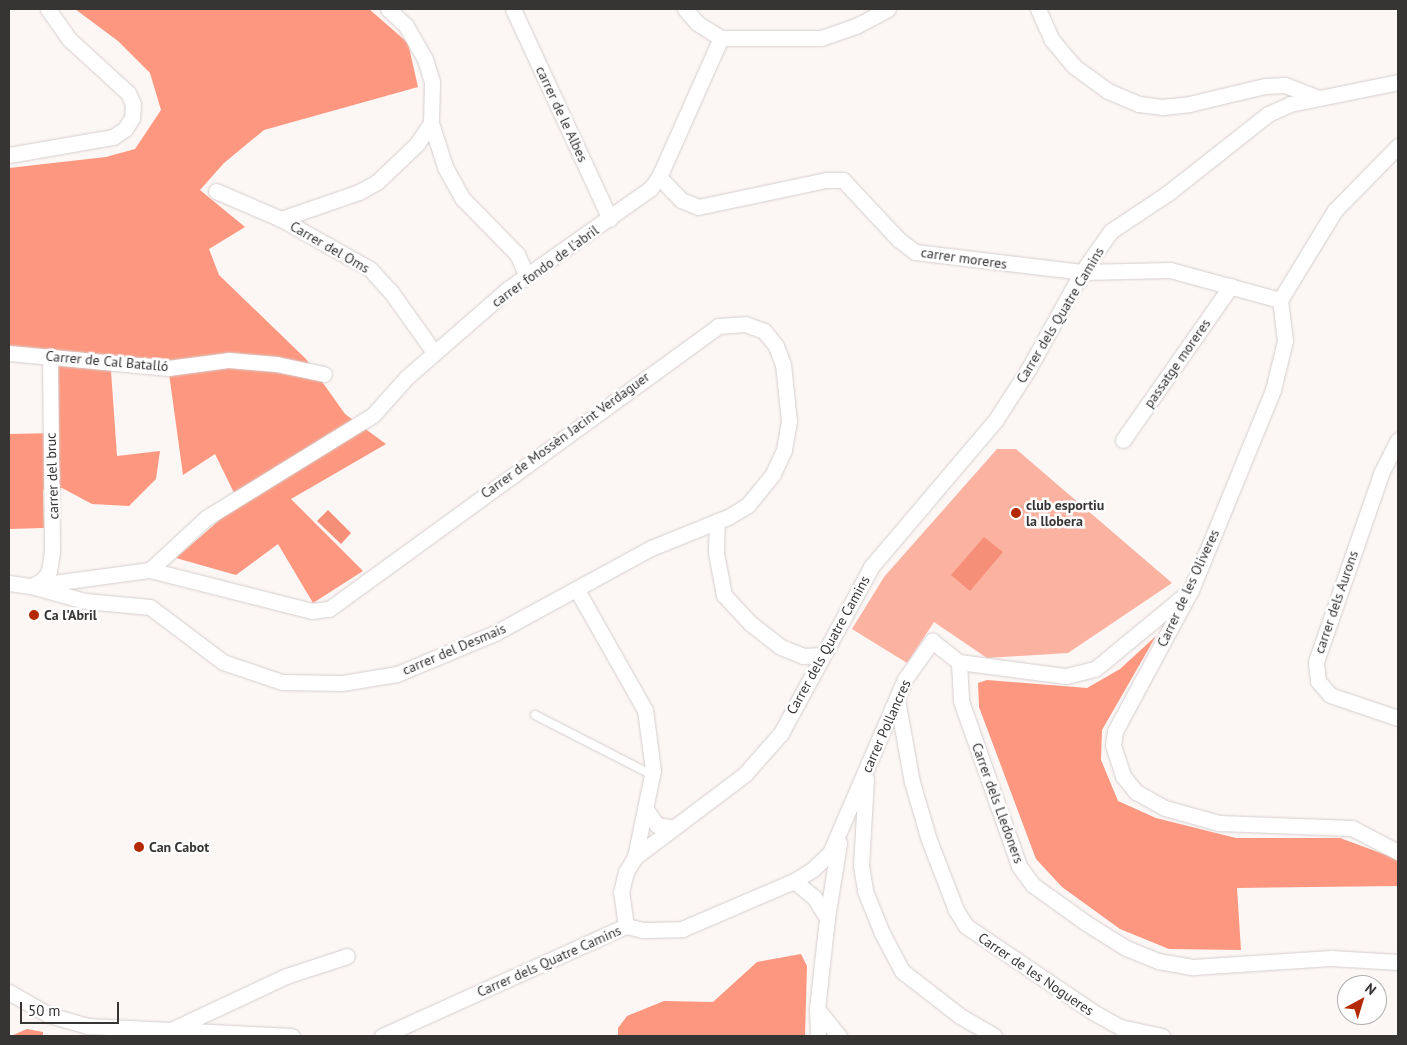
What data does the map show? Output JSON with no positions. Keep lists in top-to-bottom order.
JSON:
{
  "streets": {
    "street": [
      "carrer de le Albes",
      "Carrer del Oms",
      "carrer moreres",
      "carrer fondo de l'abril",
      "Carrer dels Quatre Camins",
      "Carrer de Cal Batalló",
      "passatge moreres",
      "Carrer de Mossèn Jacint Verdaguer",
      "carrer del bruc",
      "Carrer de les Oliveres",
      "carrer dels Aurons",
      "carrer del Desmais",
      "carrer Pollancres",
      "Carrer dels Lledoners",
      "Carrer de les Nogueres"
    ]
  },
  "crossings": [
    ["carrer de le Albes", "carrer fondo de l'abril"],
    ["Carrer del Oms", "carrer fondo de l'abril"],
    ["carrer moreres", "carrer fondo de l'abril"],
    ["carrer moreres", "Carrer dels Quatre Camins"],
    ["carrer moreres", "passatge moreres"],
    ["carrer moreres", "Carrer de les Oliveres"],
    ["carrer fondo de l'abril", "Carrer de Mossèn Jacint Verdaguer"],
    ["Carrer dels Quatre Camins", "carrer Pollancres"],
    ["Carrer de Cal Batalló", "carrer del bruc"],
    ["Carrer de Mossèn Jacint Verdaguer", "carrer del bruc"],
    ["Carrer de Mossèn Jacint Verdaguer", "carrer del Desmais"],
    ["carrer del bruc", "carrer del Desmais"],
    ["carrer Pollancres", "Carrer dels Lledoners"],
    ["carrer Pollancres", "Carrer de les Nogueres"]
  ],
  "places": ["club esportiu la llobera", "Ca l'Abril", "Can Cabot"],
  "scale_bar": "50 m",
  "north": "top right"
}
